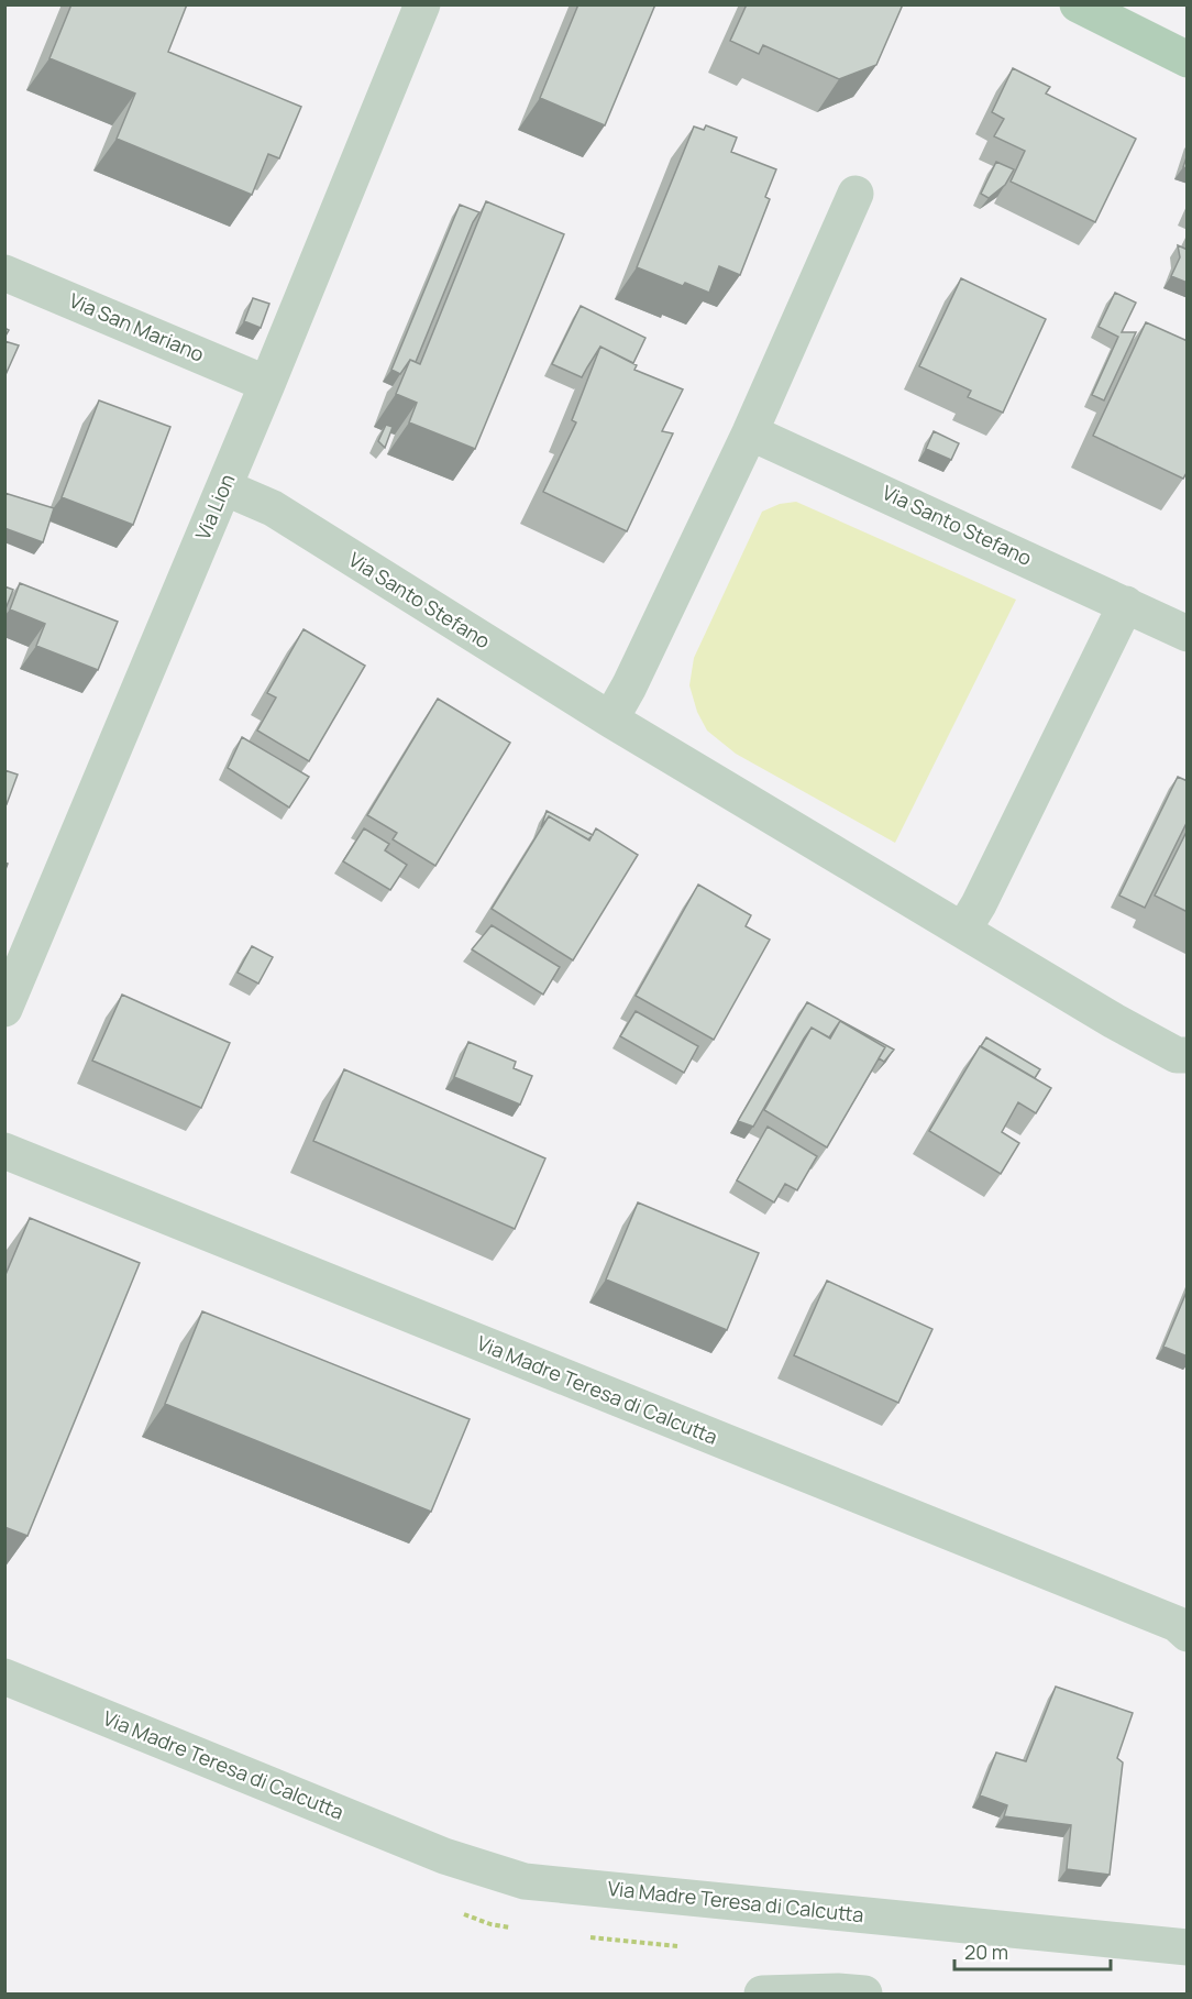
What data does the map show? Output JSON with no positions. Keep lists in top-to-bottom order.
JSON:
{
  "streets": {
    "street": [
      "Via San Mariano",
      "Via Lion",
      "Via Santo Stefano",
      "Via Madre Teresa di Calcutta"
    ]
  },
  "crossings": [
    ["Via San Mariano", "Via Lion"],
    ["Via Lion", "Via Santo Stefano"]
  ],
  "scale_bar": "20 m"
}
